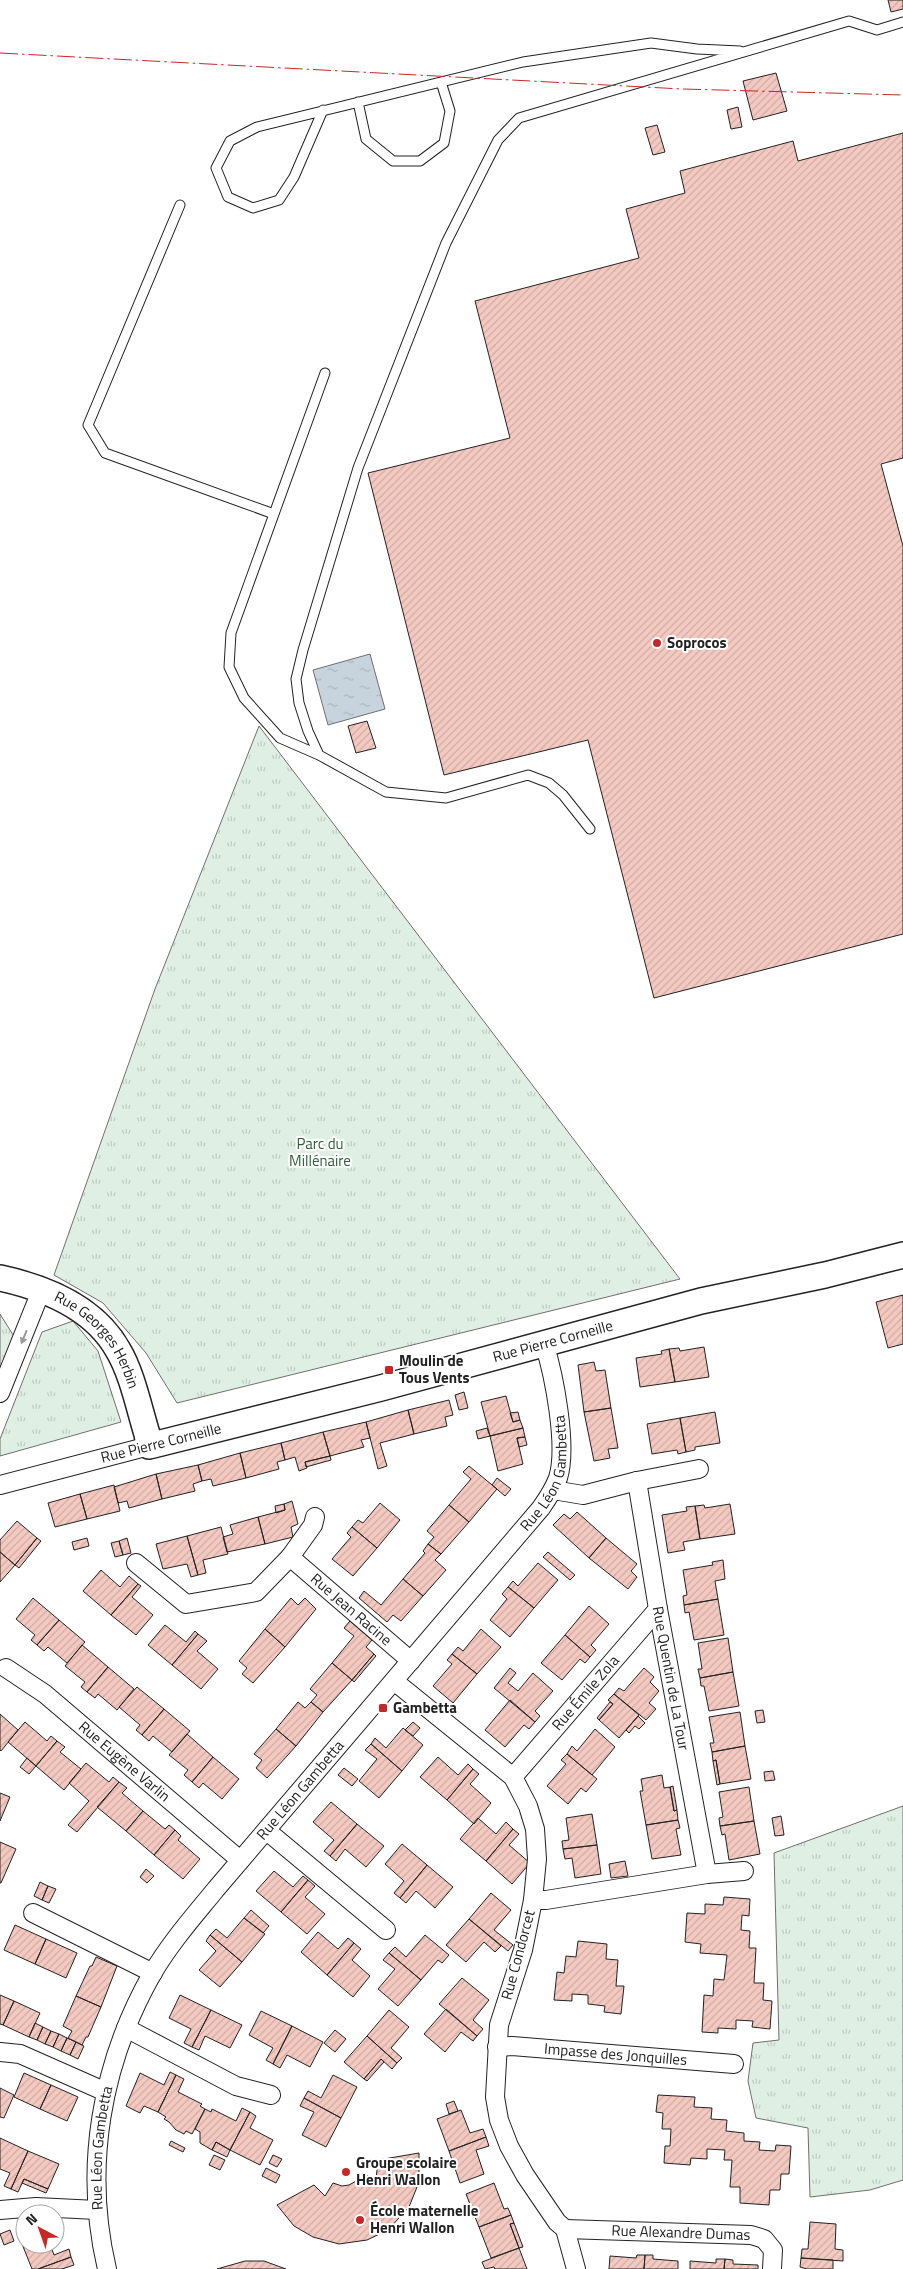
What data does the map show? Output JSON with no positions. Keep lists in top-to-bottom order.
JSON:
{
  "streets": {
    "street": [
      "Rue Pierre Corneille",
      "Rue Georges Herbin",
      "Rue Léon Gambetta",
      "Rue Jean Racine",
      "Rue Quentin de La Tour",
      "Rue Émile Zola",
      "Rue Eugène Varlin",
      "Rue Condorcet",
      "Impasse des Jonquilles",
      "Rue Alexandre Dumas"
    ]
  },
  "crossings": [
    ["Rue Pierre Corneille", "Rue Georges Herbin"],
    ["Rue Pierre Corneille", "Rue Léon Gambetta"],
    ["Rue Léon Gambetta", "Rue Jean Racine"],
    ["Rue Léon Gambetta", "Rue Eugène Varlin"],
    ["Rue Léon Gambetta", "Rue Condorcet"],
    ["Rue Quentin de La Tour", "Rue Émile Zola"],
    ["Rue Émile Zola", "Rue Condorcet"],
    ["Rue Condorcet", "Impasse des Jonquilles"],
    ["Rue Condorcet", "Rue Alexandre Dumas"]
  ],
  "parks": ["Parc du Millénaire"],
  "places": {
    "other": ["Soprocos", "Groupe scolaire Henri Wallon", "École maternelle Henri Wallon"],
    "transit": ["Moulin de Tous Vents", "Gambetta"]
  },
  "north": "top left"
}
